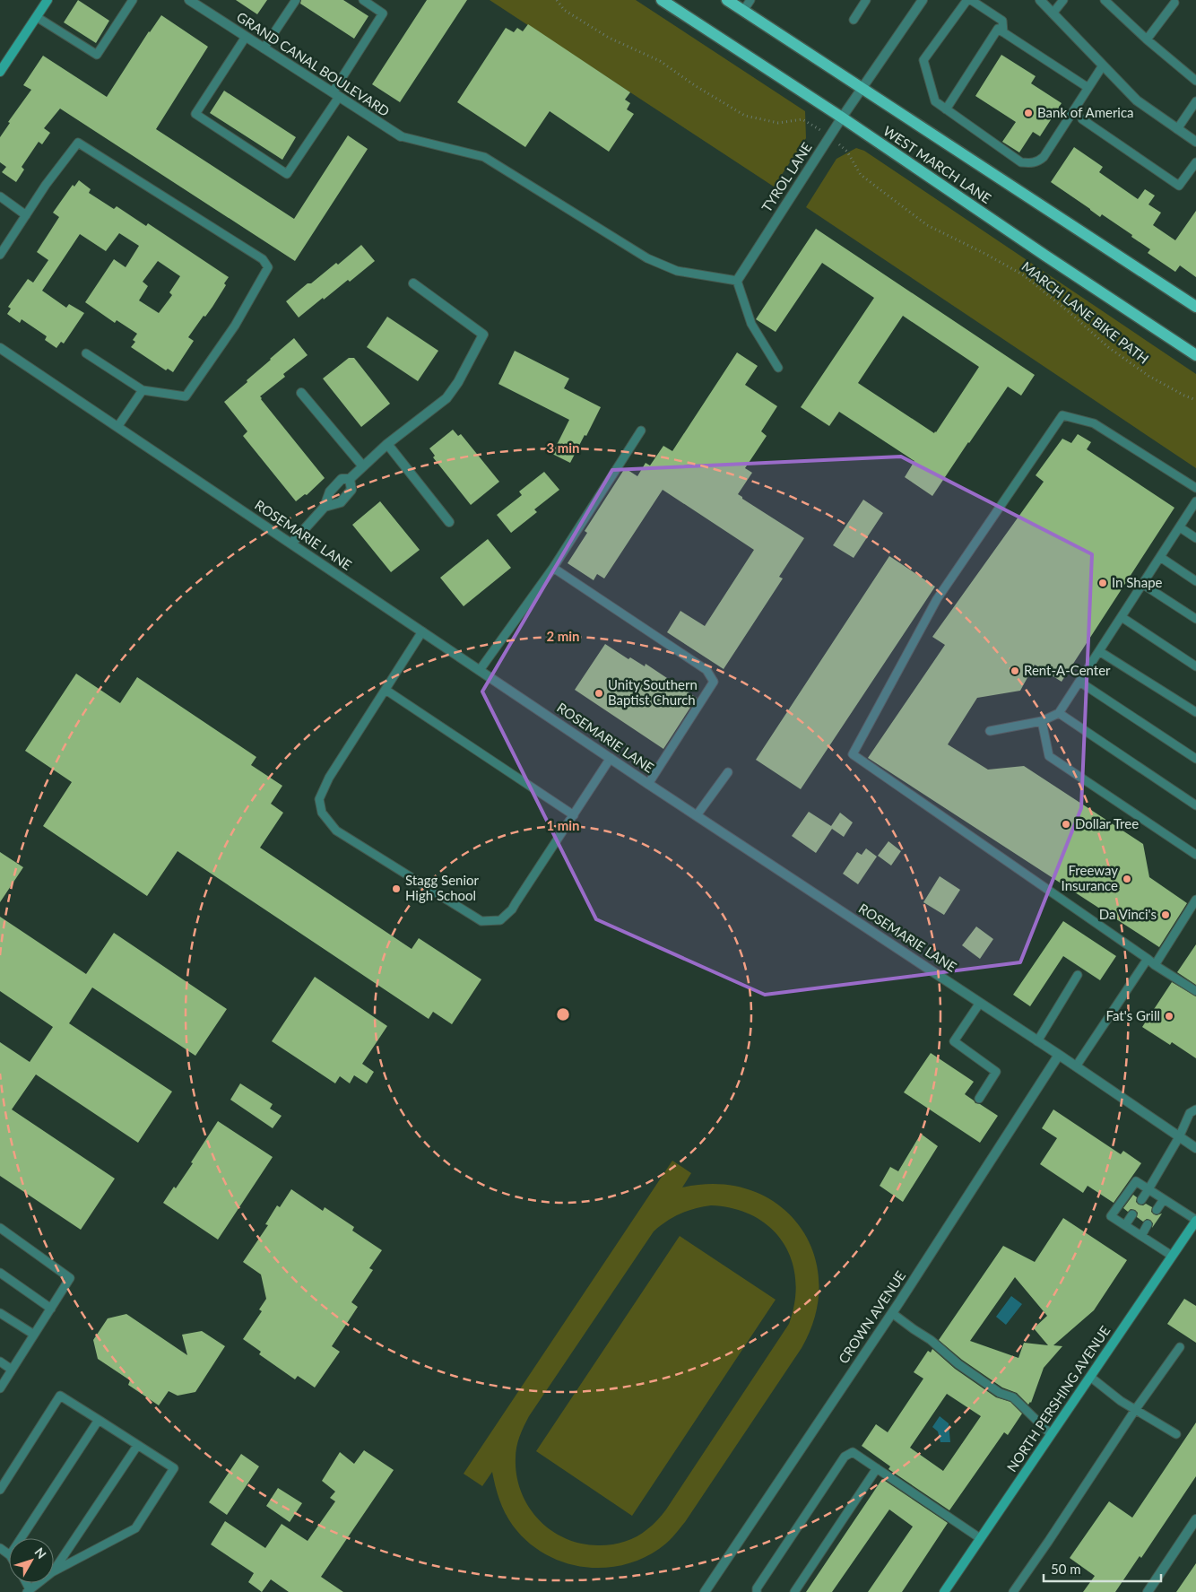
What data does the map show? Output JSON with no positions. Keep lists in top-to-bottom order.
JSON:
{
  "streets": {
    "main road": ["WEST MARCH LANE", "NORTH PERSHING AVENUE"],
    "street": [
      "GRAND CANAL BOULEVARD",
      "TYROL LANE",
      "ROSEMARIE LANE",
      "CROWN AVENUE"
    ],
    "path": ["MARCH LANE BIKE PATH"]
  },
  "crossings": [
    ["WEST MARCH LANE", "TYROL LANE"],
    ["TYROL LANE", "MARCH LANE BIKE PATH"],
    ["ROSEMARIE LANE", "CROWN AVENUE"]
  ],
  "places": [
    "Bank of America",
    "In Shape",
    "Rent-A-Center",
    "Unity Southern Baptist Church",
    "Dollar Tree",
    "Freeway Insurance",
    "Stagg Senior High School",
    "Da Vinci's",
    "Fat's Grill"
  ],
  "scale_bar": "50 m",
  "north": "top right",
  "rings": ["3 min", "2 min", "1 min"]
}
